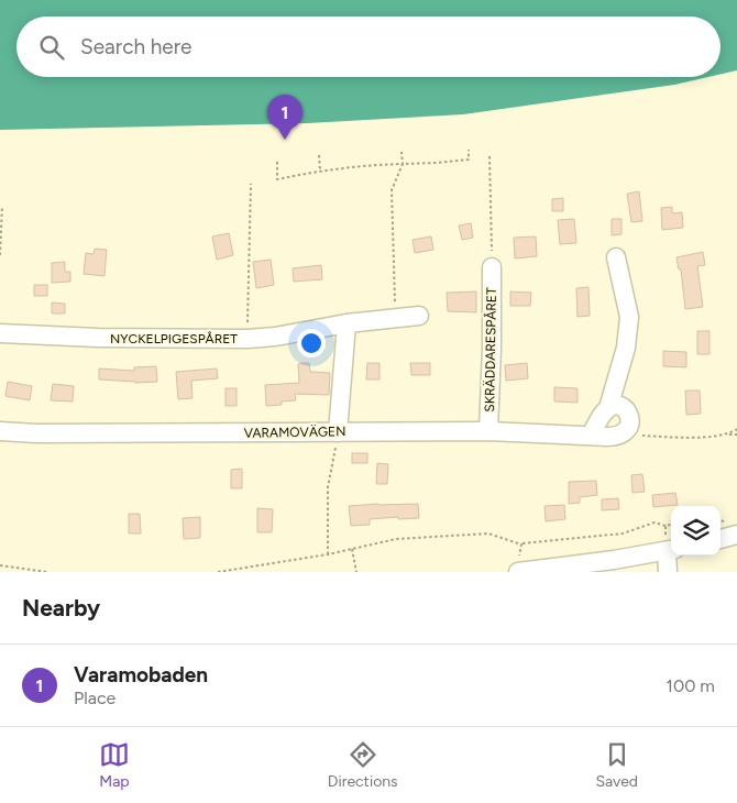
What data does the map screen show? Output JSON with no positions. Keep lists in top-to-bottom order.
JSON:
{
  "streets": {
    "street": ["NYCKELPIGESPÅRET", "SKRÄDDARESPÅRET", "VARAMOVÄGEN"]
  },
  "crossings": [
    ["SKRÄDDARESPÅRET", "VARAMOVÄGEN"]
  ],
  "page": {
    "search": "Search here",
    "pins": "1",
    "heading": "Nearby",
    "list": [
      {
        "mark": "1",
        "name": "Varamobaden",
        "note": "Place",
        "value": "100 m"
      }
    ],
    "nav": ["Map", "Directions", "Saved"]
  }
}
